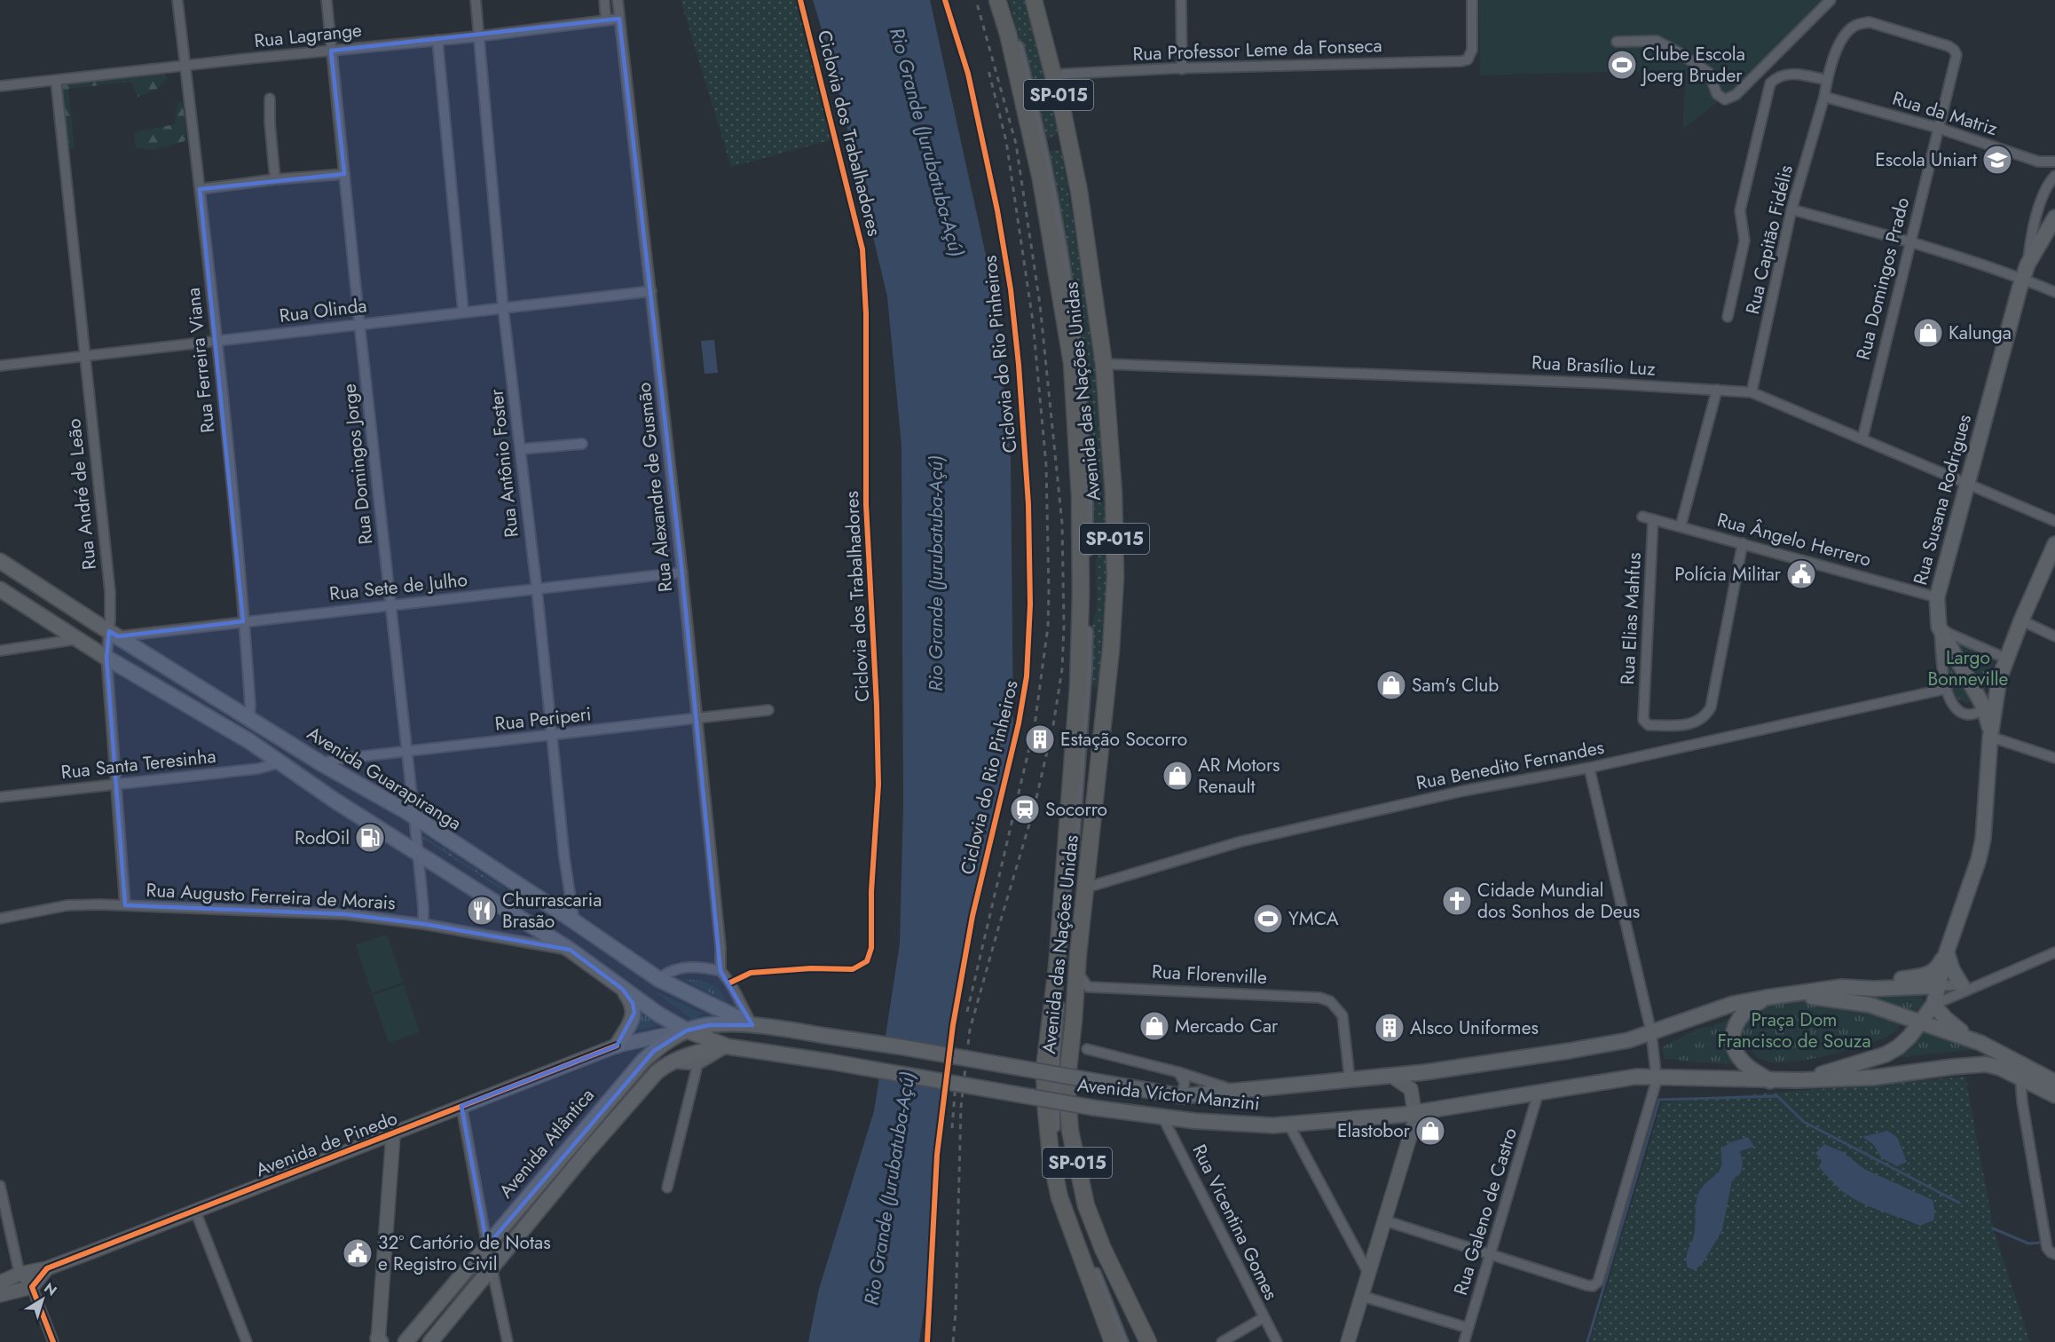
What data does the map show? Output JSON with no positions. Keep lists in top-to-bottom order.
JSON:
{
  "streets": {
    "highway": ["SP-015", "Avenida das Nações Unidas"],
    "main road": [
      "Rua Susana Rodrigues",
      "Avenida Guarapiranga",
      "Avenida Víctor Manzini",
      "Avenida Atlântica"
    ],
    "street": [
      "Rua Lagrange",
      "Rua Professor Leme da Fonseca",
      "Rua da Matriz",
      "Rua Capitão Fidélis",
      "Rua Domingos Prado",
      "Rua Olinda",
      "Rua Ferreira Viana",
      "Rua Brasílio Luz",
      "Rua Antônio Foster",
      "Rua Domingos Jorge",
      "Rua Alexandre de Gusmão",
      "Rua André de Leão",
      "Rua Ângelo Herrero",
      "Rua Sete de Julho",
      "Rua Elias Mahfus",
      "Rua Periperi",
      "Rua Santa Teresinha",
      "Rua Benedito Fernandes",
      "Rua Augusto Ferreira de Morais",
      "Rua Florenville",
      "Avenida de Pinedo",
      "Rua Galeno de Castro",
      "Rua Vicentina Gomes"
    ],
    "cycle path": ["Ciclovia dos Trabalhadores", "Ciclovia do Rio Pinheiros"]
  },
  "crossings": [
    ["Rua Lagrange", "Rua Ferreira Viana"],
    ["Rua Lagrange", "Rua Antônio Foster"],
    ["Rua Lagrange", "Rua Domingos Jorge"],
    ["Rua Lagrange", "Rua Alexandre de Gusmão"],
    ["Rua Lagrange", "Rua André de Leão"],
    ["Rua Professor Leme da Fonseca", "Avenida das Nações Unidas"],
    ["Rua da Matriz", "Rua Capitão Fidélis"],
    ["Rua da Matriz", "Rua Domingos Prado"],
    ["Rua Capitão Fidélis", "Rua Domingos Prado"],
    ["Rua Capitão Fidélis", "Rua Brasílio Luz"],
    ["Rua Domingos Prado", "Rua Brasílio Luz"],
    ["Rua Olinda", "Rua Ferreira Viana"],
    ["Rua Olinda", "Rua Antônio Foster"],
    ["Rua Olinda", "Rua Domingos Jorge"],
    ["Rua Olinda", "Rua Alexandre de Gusmão"],
    ["Rua Olinda", "Rua André de Leão"],
    ["Rua Ferreira Viana", "Rua Sete de Julho"],
    ["Rua Ferreira Viana", "Avenida Guarapiranga"],
    ["Rua Brasílio Luz", "Avenida das Nações Unidas"],
    ["Rua Brasílio Luz", "Rua Susana Rodrigues"],
    ["Avenida das Nações Unidas", "Rua Benedito Fernandes"],
    ["Avenida das Nações Unidas", "Rua Florenville"],
    ["Rua Antônio Foster", "Rua Sete de Julho"],
    ["Rua Antônio Foster", "Rua Periperi"],
    ["Rua Antônio Foster", "Avenida Guarapiranga"],
    ["Rua Domingos Jorge", "Rua Sete de Julho"],
    ["Rua Domingos Jorge", "Rua Periperi"],
    ["Rua Domingos Jorge", "Avenida Guarapiranga"],
    ["Rua Domingos Jorge", "Rua Augusto Ferreira de Morais"],
    ["Rua Alexandre de Gusmão", "Rua Sete de Julho"],
    ["Rua Alexandre de Gusmão", "Rua Periperi"],
    ["Rua André de Leão", "Rua Sete de Julho"],
    ["Rua André de Leão", "Rua Santa Teresinha"],
    ["Rua André de Leão", "Avenida Guarapiranga"],
    ["Rua André de Leão", "Rua Augusto Ferreira de Morais"],
    ["Rua Susana Rodrigues", "Rua Ângelo Herrero"],
    ["Rua Ângelo Herrero", "Rua Elias Mahfus"],
    ["Rua Sete de Julho", "Avenida Guarapiranga"],
    ["Rua Periperi", "Avenida Guarapiranga"],
    ["Avenida Guarapiranga", "Avenida Víctor Manzini"],
    ["Avenida Guarapiranga", "Avenida Atlântica"],
    ["Rua Florenville", "Avenida Víctor Manzini"],
    ["Avenida Víctor Manzini", "Avenida Atlântica"],
    ["Avenida Víctor Manzini", "Rua Galeno de Castro"],
    ["Avenida Víctor Manzini", "Rua Vicentina Gomes"],
    ["Avenida Atlântica", "Avenida de Pinedo"]
  ],
  "water": ["Rio Grande (Jurubatuba-Açú)"],
  "parks": ["Largo Bonneville", "Praça Dom Francisco de Souza"],
  "places": {
    "sports": ["Clube Escola Joerg Bruder", "YMCA"],
    "school or university": ["Escola Uniart"],
    "shop": [
      "Kalunga",
      "Sam's Club",
      "AR Motors Renault",
      "Mercado Car",
      "Elastobor"
    ],
    "public building": ["Polícia Militar", "32º Cartório de Notas e Registro Civil"],
    "building": ["Estação Socorro", "Alsco Uniformes"],
    "station": ["Socorro"],
    "fuel station": ["RodOil"],
    "church": ["Cidade Mundial dos Sonhos de Deus"],
    "restaurant": ["Churrascaria Brasão"]
  },
  "north": "top right"
}
